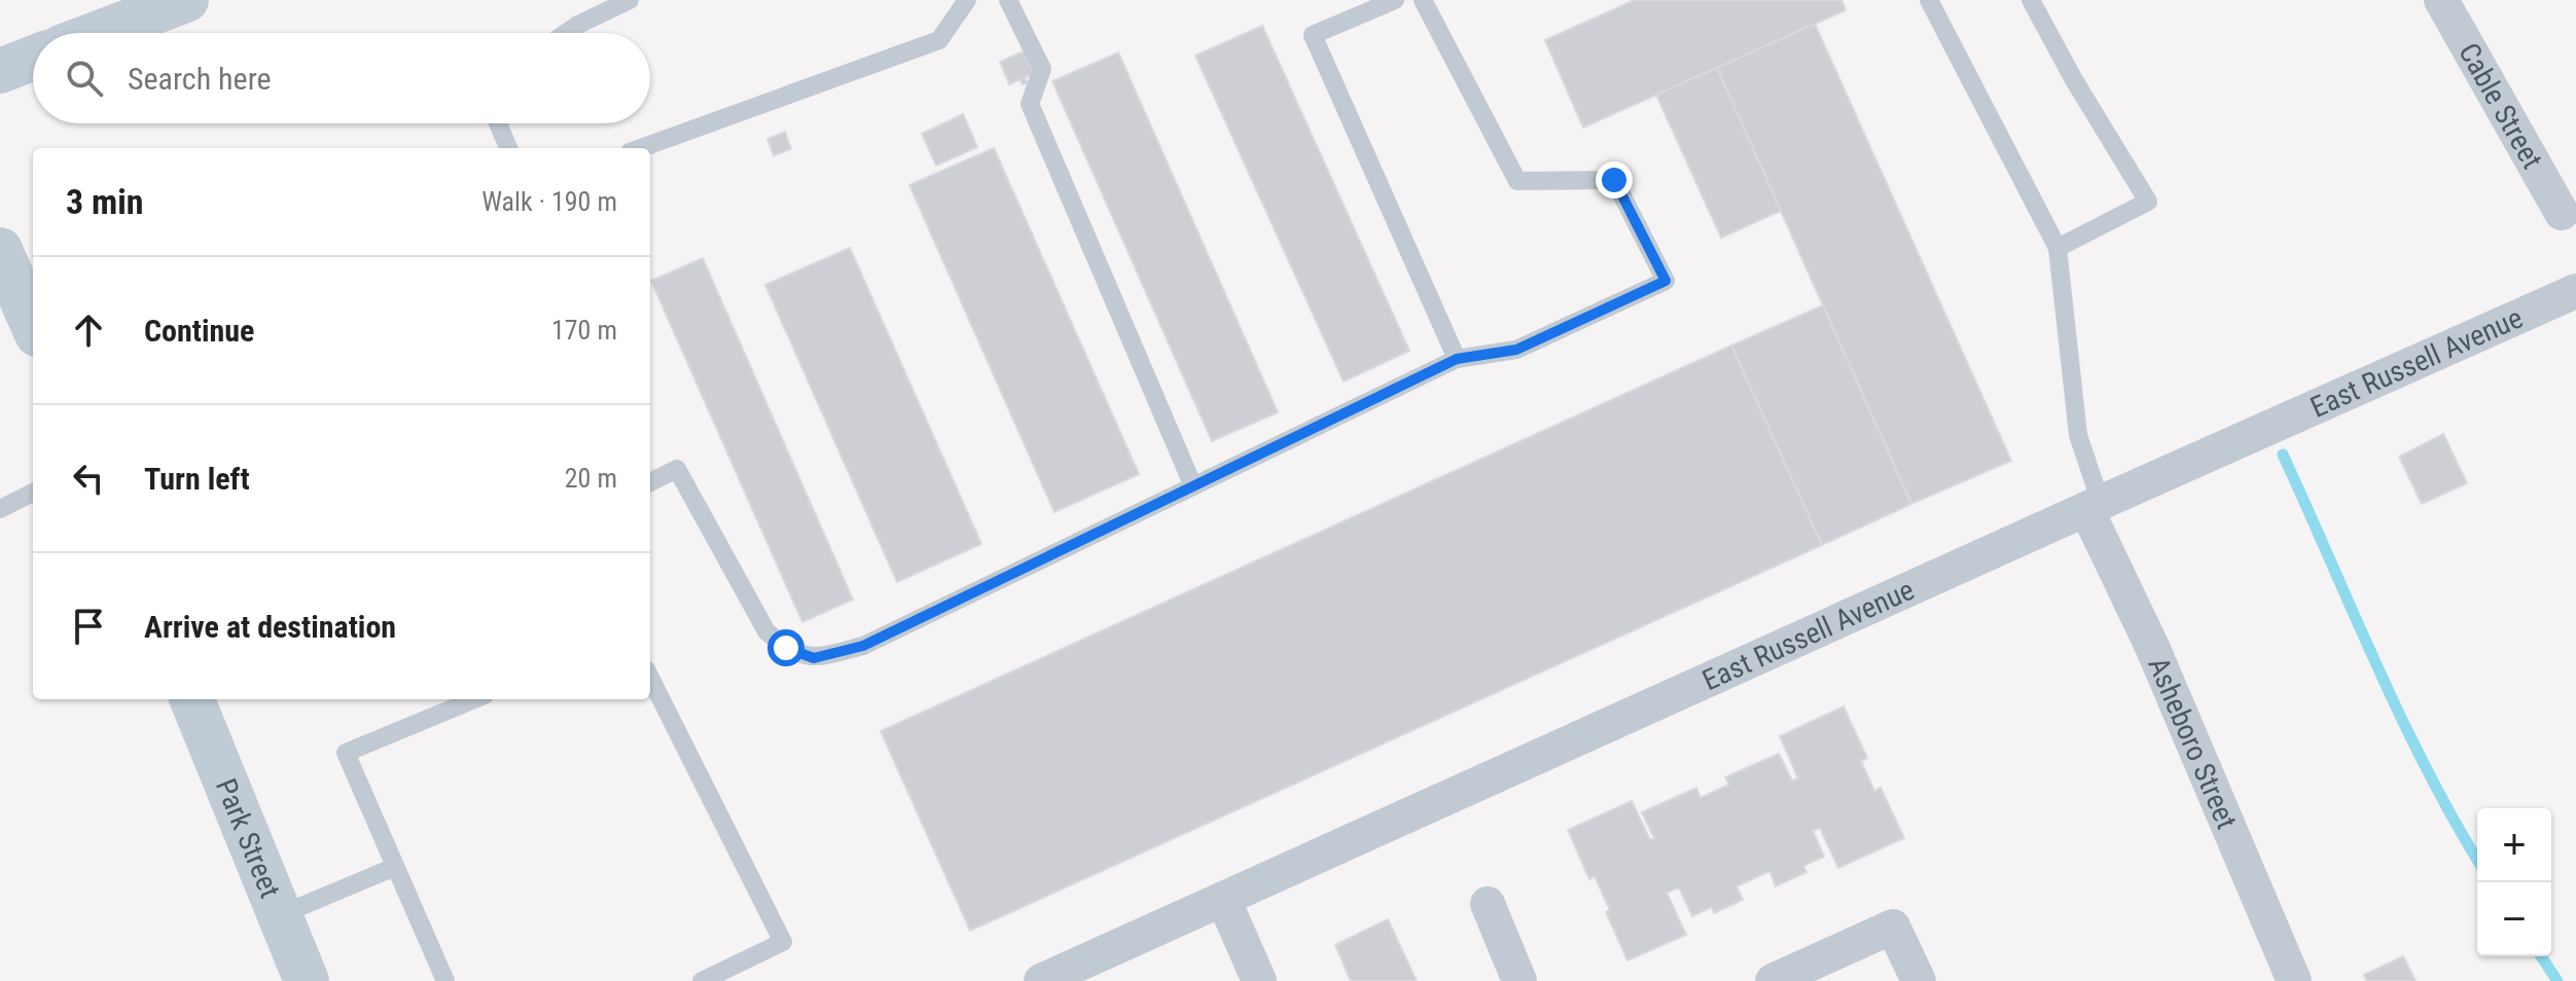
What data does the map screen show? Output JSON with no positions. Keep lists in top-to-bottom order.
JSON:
{
  "streets": {
    "main road": ["Park Street"],
    "street": ["Cable Street", "East Russell Avenue", "Asheboro Street"]
  },
  "crossings": [
    ["East Russell Avenue", "Asheboro Street"]
  ],
  "page": {
    "search": "Search here",
    "heading": ["3 min", "Walk · 190 m"],
    "list": [
      ["Continue", "170 m"],
      ["Turn left", "20 m"],
      "Arrive at destination"
    ],
    "map_buttons": ["+", "−"]
  }
}
